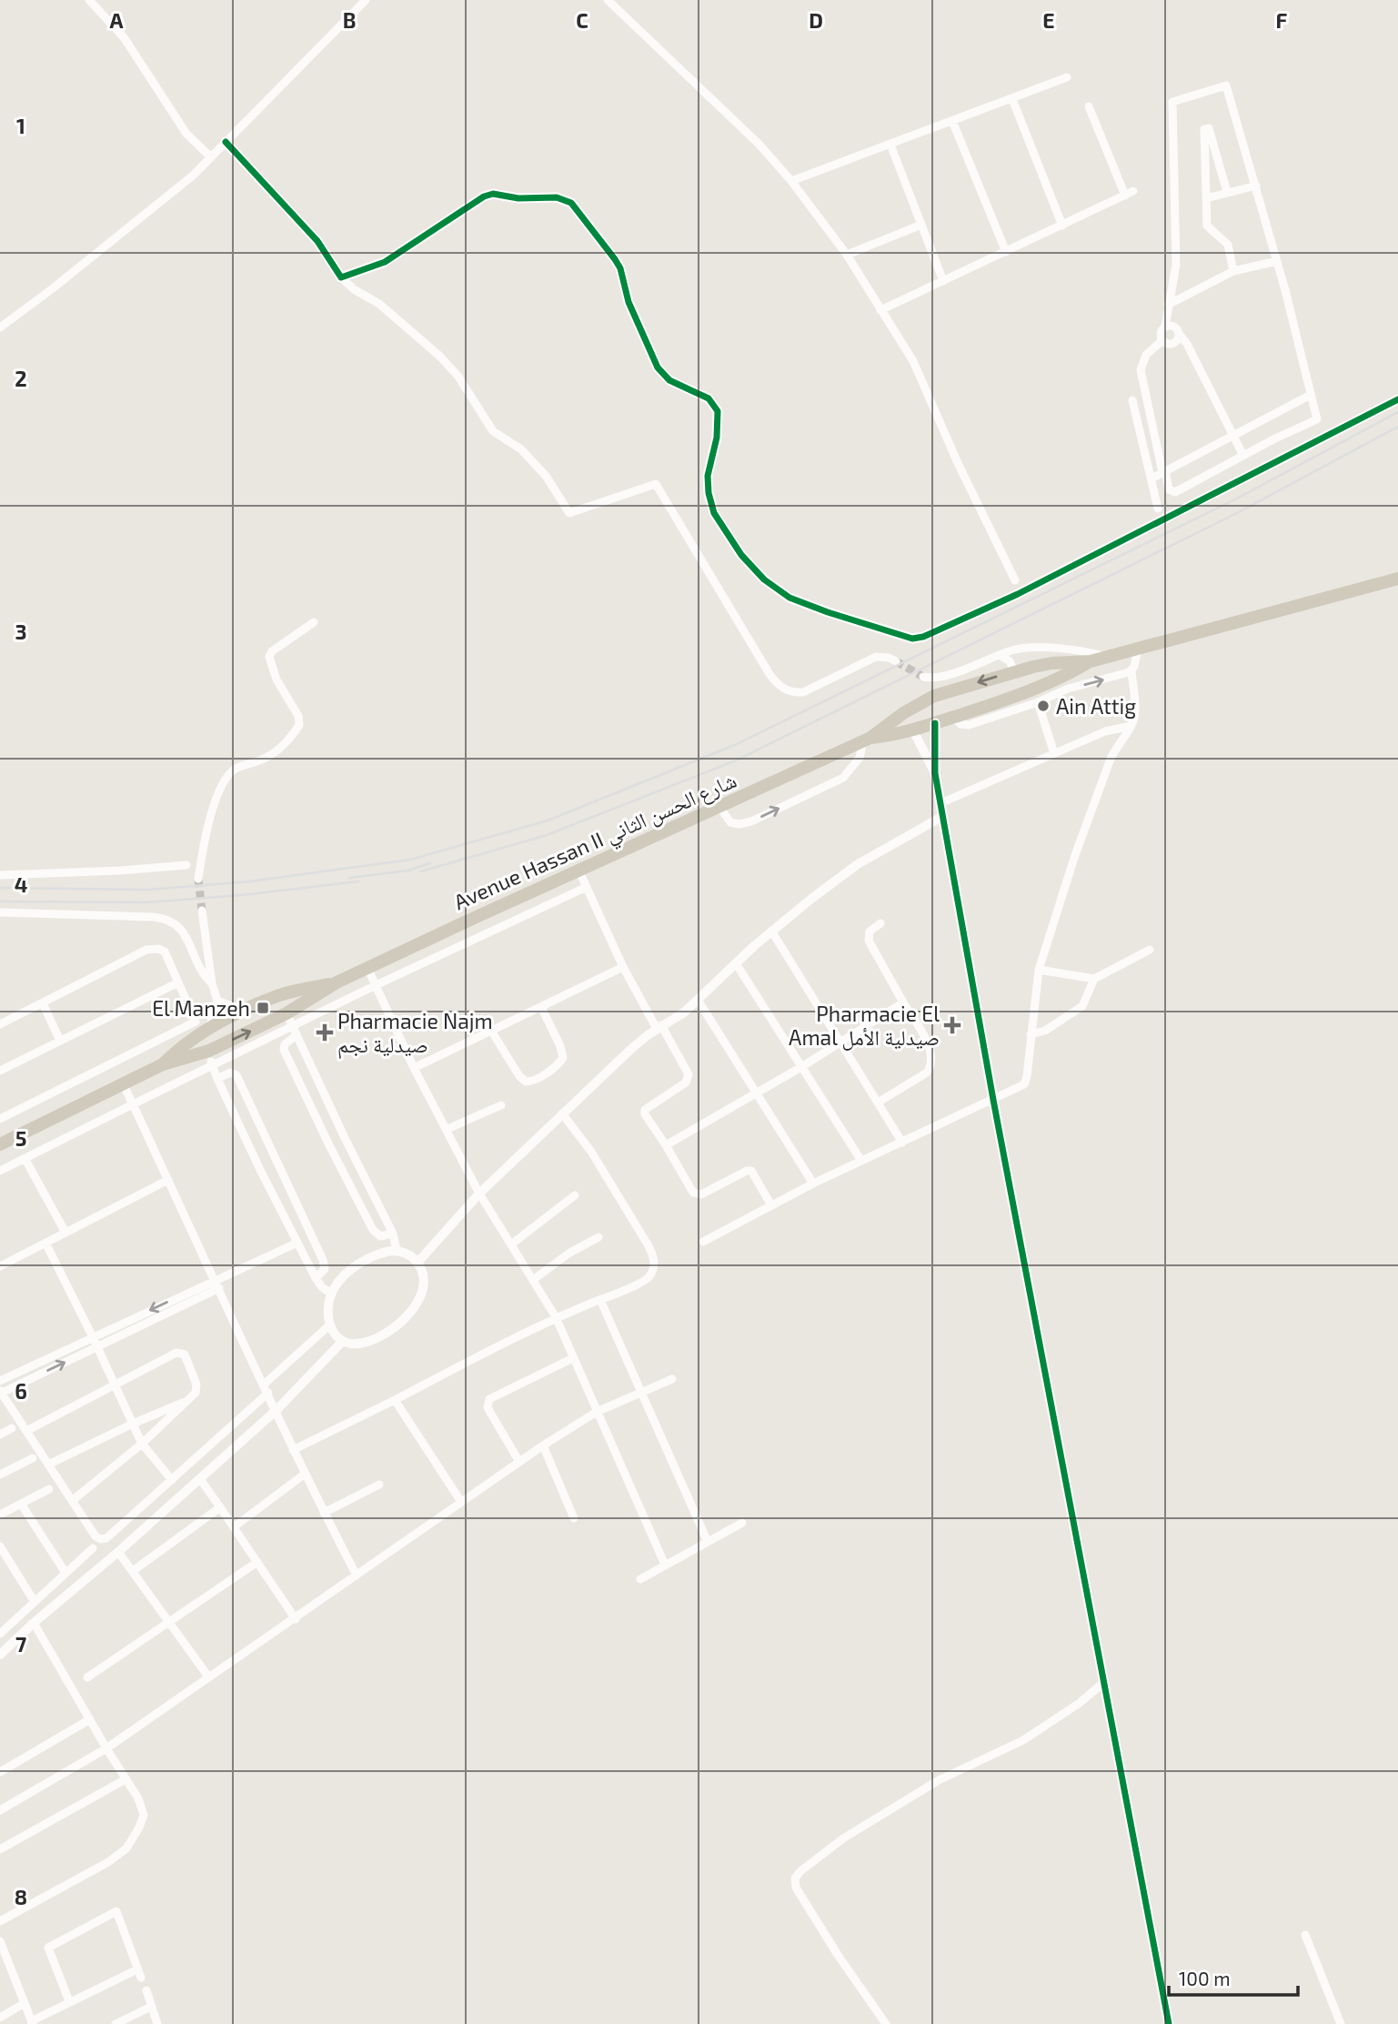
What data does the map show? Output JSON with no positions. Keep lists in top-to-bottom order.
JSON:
{
  "streets": {
    "main road": ["Avenue Hassan II شارع الحسن الثاني"]
  },
  "places": {
    "other": ["Ain Attig"],
    "transit": ["El Manzeh"],
    "health": ["Pharmacie El Amal صيدلية الأمل", "Pharmacie Najm صيدلية نجم"]
  },
  "scale_bar": "100 m",
  "grid": {
    "columns": [
      "A",
      "B",
      "C",
      "D",
      "E",
      "F"
    ],
    "rows": [
      "1",
      "2",
      "3",
      "4",
      "5",
      "6",
      "7",
      "8"
    ]
  }
}
